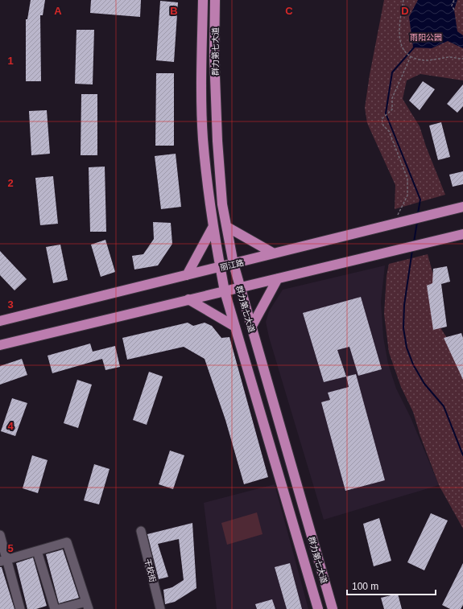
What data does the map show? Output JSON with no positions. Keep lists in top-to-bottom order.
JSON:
{
  "streets": {
    "main road": ["群力第七大道", "丽江路"],
    "street": ["干校街"]
  },
  "crossings": [
    ["群力第七大道", "丽江路"]
  ],
  "parks": ["雨阳公园"],
  "scale_bar": "100 m",
  "grid": {
    "columns": [
      "A",
      "B",
      "C",
      "D"
    ],
    "rows": [
      "1",
      "2",
      "3",
      "4",
      "5"
    ]
  }
}
